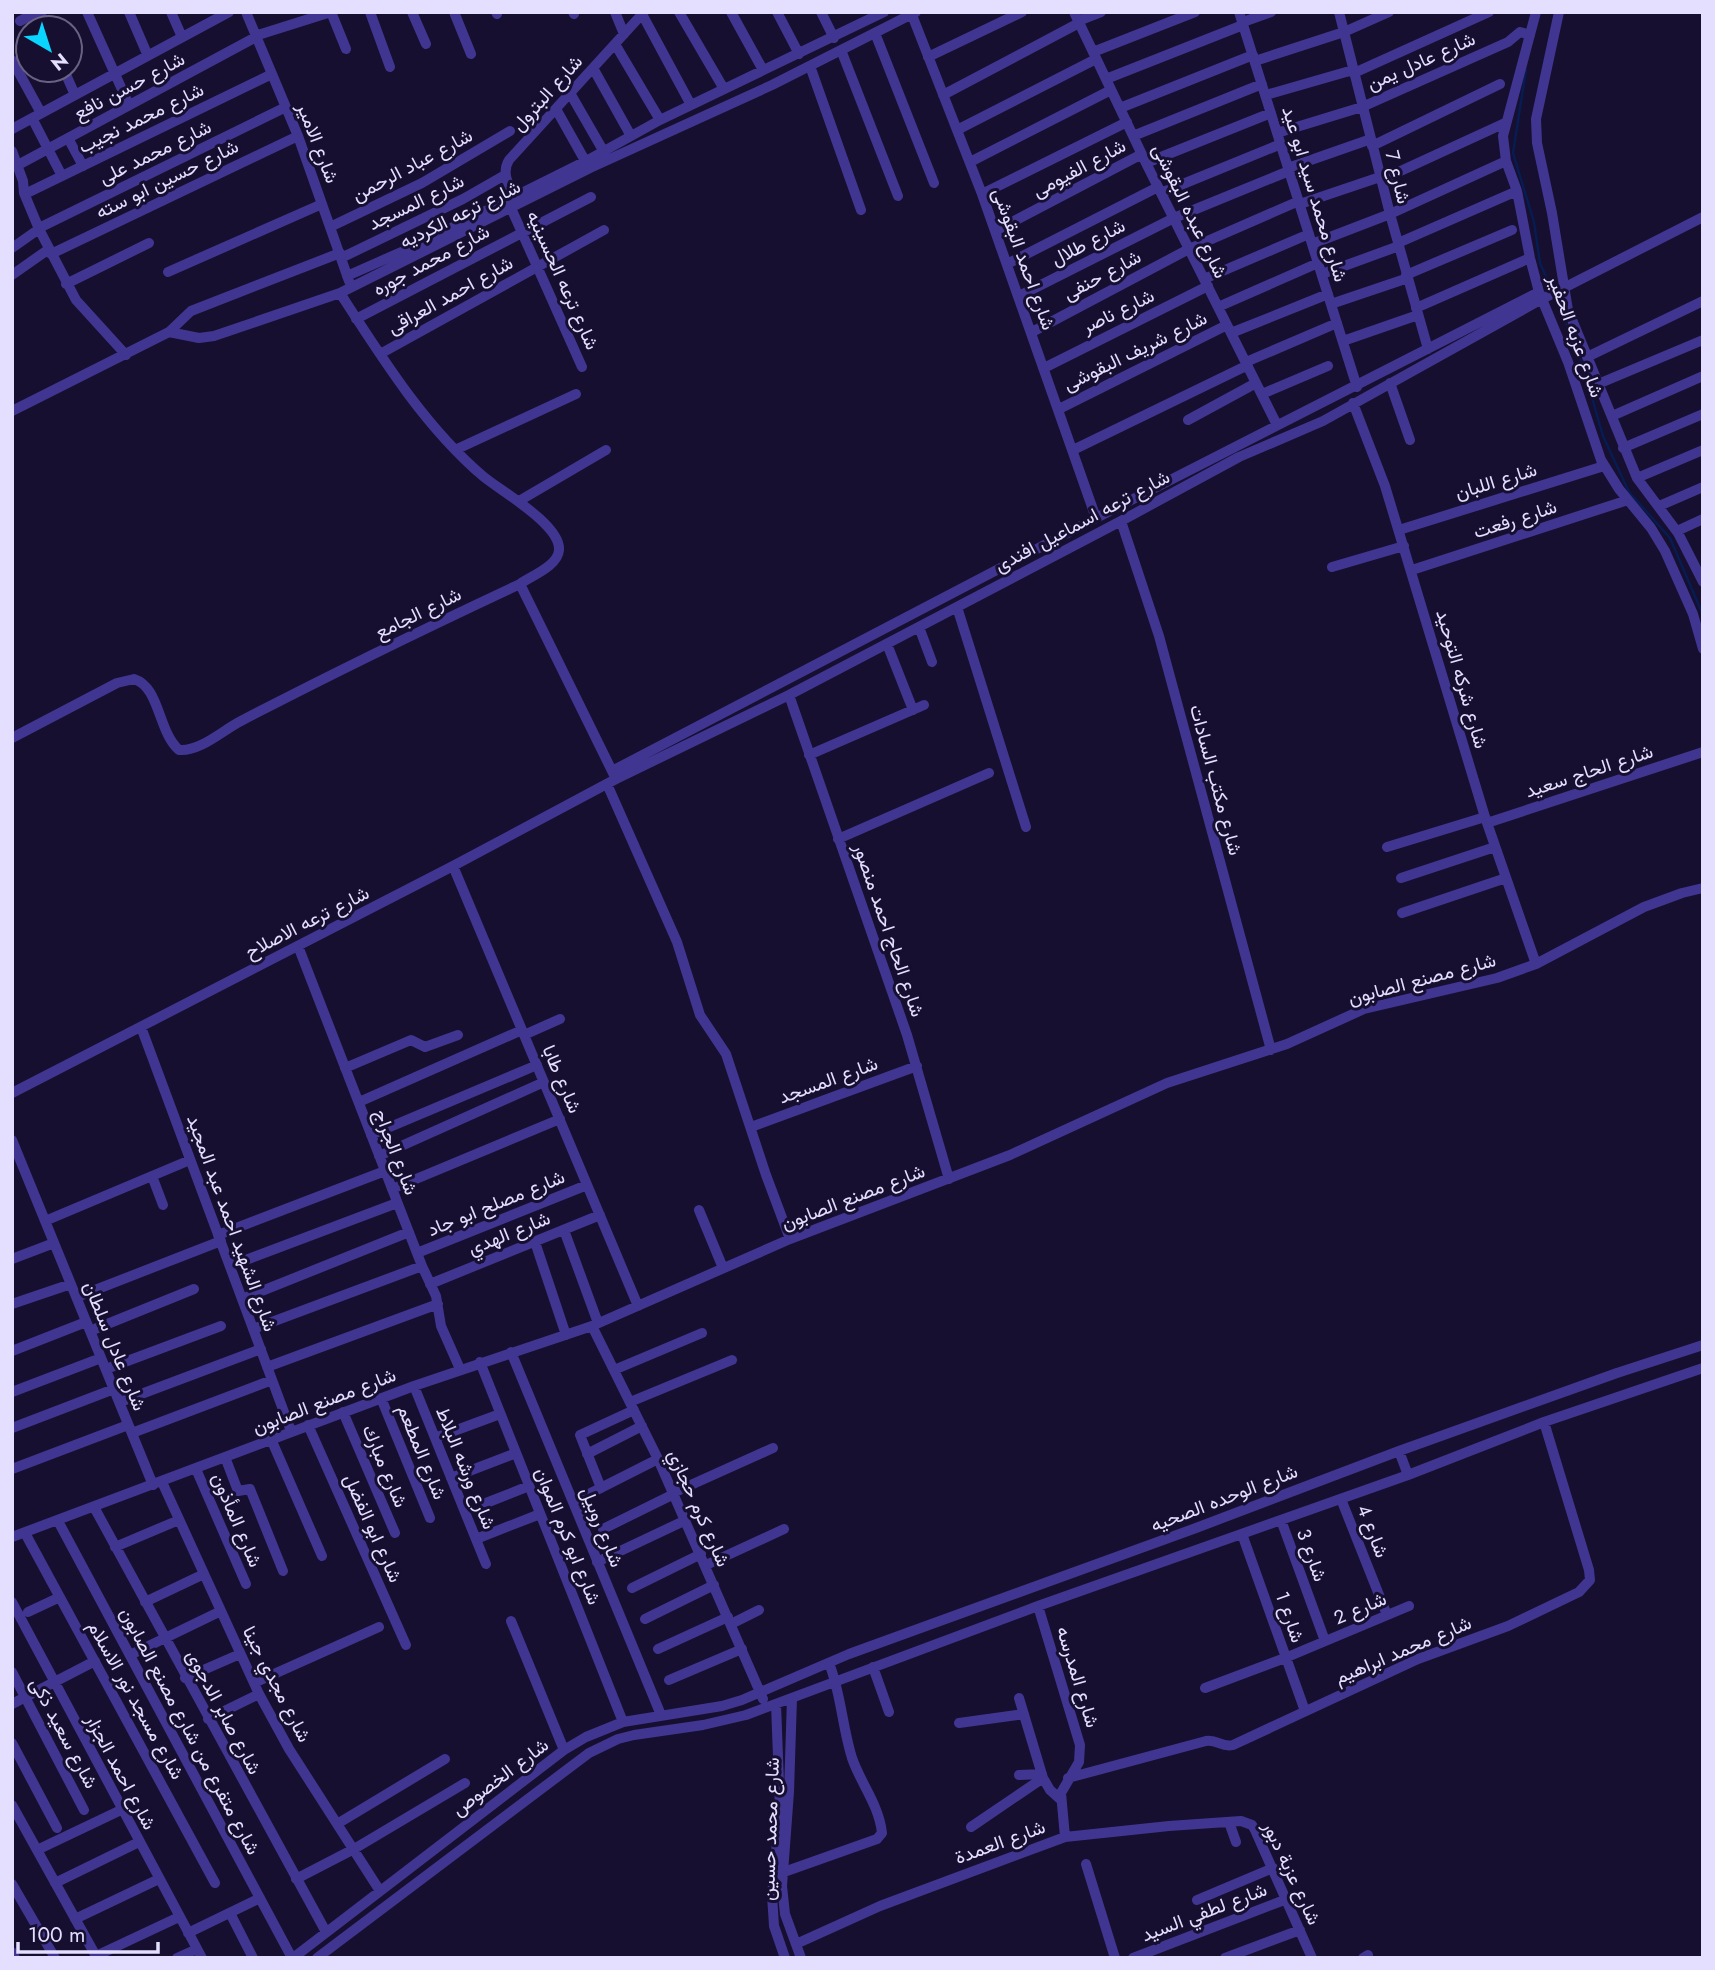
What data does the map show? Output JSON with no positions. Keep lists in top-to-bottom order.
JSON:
{
  "streets": {
    "street": [
      "شارع عادل يمن",
      "شارع حسن نافع",
      "شارع البترول",
      "شارع محمد نجيب",
      "شارع الامير",
      "شارع محمد على",
      "شارع عباد الرحمن",
      "شارع الفيومى",
      "شارع 7",
      "شارع حسين ابو سته",
      "شارع محمد سيد ابو عيد",
      "شارع المسجد",
      "شارع عبده البقوشى",
      "شارع ترعه الكرديه",
      "شارع طلال",
      "شارع احمد البقوشى",
      "شارع محمد جوره",
      "شارع حنفى",
      "شارع ترعه الحسينيه",
      "شارع احمد العراقى",
      "شارع ناصر",
      "شارع عزبه الحفير",
      "شارع شريف البقوشى",
      "شارع اللبان",
      "شارع رفعت",
      "شارع ترعه اسماعيل افندى",
      "شارع الجامع",
      "شارع شركه التوحيد",
      "شارع الحاج سعيد",
      "شارع مكتب السادات",
      "شارع ترعه الاصلاح",
      "شارع الحاج احمد منصور",
      "شارع مصنع الصابون",
      "شارع طابا",
      "شارع الجراج",
      "شارع مصلح ابو جاد",
      "شارع الشهيد احمد عبد المجيد",
      "شارع الهدي",
      "شارع عادل سلطان",
      "شارع المطعم",
      "شارع مبارك",
      "شارع ورشه البلاط",
      "شارع الوحده الصحيه",
      "شارع كرم حجازي",
      "شارع المأذون",
      "شارع روبيل",
      "شارع ابو الفضل",
      "شارع 4",
      "شارع ابو كرم الموان",
      "شارع 3",
      "شارع 2",
      "شارع 1",
      "شارع محمد ابراهيم",
      "شارع المدرسه",
      "شارع مجدي جينا",
      "شارع مسجد نور الاسلام",
      "شارع صابر الدجوى",
      "شارع متفرع من شارع مصنع الصابون",
      "شارع سعيد ذكى",
      "شارع احمد الجزار",
      "شارع الخصوص",
      "شارع محمد حسين",
      "شارع العمدة",
      "شارع عزبة دبور",
      "شارع لطفي السيد"
    ]
  },
  "crossings": [
    ["شارع عادل يمن", "شارع 7"],
    ["شارع عادل يمن", "شارع محمد سيد ابو عيد"],
    ["شارع عادل يمن", "شارع عزبه الحفير"],
    ["شارع حسن نافع", "شارع الامير"],
    ["شارع البترول", "شارع المسجد"],
    ["شارع محمد نجيب", "شارع الامير"],
    ["شارع الامير", "شارع محمد على"],
    ["شارع الامير", "شارع عباد الرحمن"],
    ["شارع الامير", "شارع حسين ابو سته"],
    ["شارع الامير", "شارع المسجد"],
    ["شارع الامير", "شارع ترعه الكرديه"],
    ["شارع الفيومى", "شارع محمد سيد ابو عيد"],
    ["شارع الفيومى", "شارع عبده البقوشى"],
    ["شارع الفيومى", "شارع احمد البقوشى"],
    ["شارع 7", "شارع حنفى"],
    ["شارع 7", "شارع ناصر"],
    ["شارع 7", "شارع شريف البقوشى"],
    ["شارع 7", "شارع ترعه اسماعيل افندى"],
    ["شارع محمد سيد ابو عيد", "شارع طلال"],
    ["شارع محمد سيد ابو عيد", "شارع حنفى"],
    ["شارع محمد سيد ابو عيد", "شارع ناصر"],
    ["شارع محمد سيد ابو عيد", "شارع شريف البقوشى"],
    ["شارع محمد سيد ابو عيد", "شارع ترعه اسماعيل افندى"],
    ["شارع المسجد", "شارع ترعه الكرديه"],
    ["شارع المسجد", "شارع الحاج احمد منصور"],
    ["شارع عبده البقوشى", "شارع طلال"],
    ["شارع عبده البقوشى", "شارع حنفى"],
    ["شارع عبده البقوشى", "شارع ناصر"],
    ["شارع عبده البقوشى", "شارع شريف البقوشى"],
    ["شارع عبده البقوشى", "شارع ترعه اسماعيل افندى"],
    ["شارع ترعه الكرديه", "شارع احمد البقوشى"],
    ["شارع ترعه الكرديه", "شارع ترعه الحسينيه"],
    ["شارع ترعه الكرديه", "شارع الجامع"],
    ["شارع طلال", "شارع احمد البقوشى"],
    ["شارع احمد البقوشى", "شارع حنفى"],
    ["شارع احمد البقوشى", "شارع ناصر"],
    ["شارع احمد البقوشى", "شارع شريف البقوشى"],
    ["شارع احمد البقوشى", "شارع ترعه اسماعيل افندى"],
    ["شارع محمد جوره", "شارع ترعه الحسينيه"],
    ["شارع محمد جوره", "شارع الجامع"],
    ["شارع حنفى", "شارع عزبه الحفير"],
    ["شارع ترعه الحسينيه", "شارع احمد العراقى"],
    ["شارع احمد العراقى", "شارع الجامع"],
    ["شارع ناصر", "شارع عزبه الحفير"],
    ["شارع عزبه الحفير", "شارع اللبان"],
    ["شارع عزبه الحفير", "شارع رفعت"],
    ["شارع عزبه الحفير", "شارع ترعه اسماعيل افندى"],
    ["شارع اللبان", "شارع شركه التوحيد"],
    ["شارع رفعت", "شارع شركه التوحيد"],
    ["شارع ترعه اسماعيل افندى", "شارع شركه التوحيد"],
    ["شارع ترعه اسماعيل افندى", "شارع مكتب السادات"],
    ["شارع ترعه اسماعيل افندى", "شارع ترعه الاصلاح"],
    ["شارع ترعه اسماعيل افندى", "شارع الحاج احمد منصور"],
    ["شارع شركه التوحيد", "شارع الحاج سعيد"],
    ["شارع شركه التوحيد", "شارع مصنع الصابون"],
    ["شارع مكتب السادات", "شارع مصنع الصابون"],
    ["شارع ترعه الاصلاح", "شارع طابا"],
    ["شارع ترعه الاصلاح", "شارع الجراج"],
    ["شارع ترعه الاصلاح", "شارع الشهيد احمد عبد المجيد"],
    ["شارع الحاج احمد منصور", "شارع مصنع الصابون"],
    ["شارع مصنع الصابون", "شارع طابا"],
    ["شارع مصنع الصابون", "شارع الجراج"],
    ["شارع مصنع الصابون", "شارع الشهيد احمد عبد المجيد"],
    ["شارع مصنع الصابون", "شارع عادل سلطان"],
    ["شارع مصنع الصابون", "شارع المطعم"],
    ["شارع مصنع الصابون", "شارع مبارك"],
    ["شارع مصنع الصابون", "شارع ورشه البلاط"],
    ["شارع مصنع الصابون", "شارع كرم حجازي"],
    ["شارع مصنع الصابون", "شارع المأذون"],
    ["شارع مصنع الصابون", "شارع روبيل"],
    ["شارع مصنع الصابون", "شارع ابو الفضل"],
    ["شارع مصنع الصابون", "شارع ابو كرم الموان"],
    ["شارع مصنع الصابون", "شارع مجدي جينا"],
    ["شارع مصنع الصابون", "شارع مسجد نور الاسلام"],
    ["شارع مصنع الصابون", "شارع صابر الدجوى"],
    ["شارع مصنع الصابون", "شارع متفرع من شارع مصنع الصابون"],
    ["شارع طابا", "شارع مصلح ابو جاد"],
    ["شارع طابا", "شارع الهدي"],
    ["شارع الجراج", "شارع مصلح ابو جاد"],
    ["شارع الجراج", "شارع الهدي"],
    ["شارع الهدي", "شارع كرم حجازي"],
    ["شارع عادل سلطان", "شارع مجدي جينا"],
    ["شارع الوحده الصحيه", "شارع كرم حجازي"],
    ["شارع الوحده الصحيه", "شارع 4"],
    ["شارع الوحده الصحيه", "شارع 3"],
    ["شارع الوحده الصحيه", "شارع 1"],
    ["شارع الوحده الصحيه", "شارع محمد ابراهيم"],
    ["شارع الوحده الصحيه", "شارع المدرسه"],
    ["شارع الوحده الصحيه", "شارع الخصوص"],
    ["شارع الوحده الصحيه", "شارع محمد حسين"],
    ["شارع كرم حجازي", "شارع الخصوص"],
    ["شارع كرم حجازي", "شارع محمد حسين"],
    ["شارع روبيل", "شارع الخصوص"],
    ["شارع 4", "شارع 2"],
    ["شارع ابو كرم الموان", "شارع الخصوص"],
    ["شارع 3", "شارع 2"],
    ["شارع 2", "شارع 1"],
    ["شارع 1", "شارع محمد ابراهيم"],
    ["شارع محمد ابراهيم", "شارع المدرسه"],
    ["شارع المدرسه", "شارع العمدة"],
    ["شارع مجدي جينا", "شارع الخصوص"],
    ["شارع صابر الدجوى", "شارع الخصوص"],
    ["شارع متفرع من شارع مصنع الصابون", "شارع الخصوص"],
    ["شارع الخصوص", "شارع محمد حسين"],
    ["شارع محمد حسين", "شارع العمدة"],
    ["شارع العمدة", "شارع عزبة دبور"],
    ["شارع عزبة دبور", "شارع لطفي السيد"]
  ],
  "scale_bar": "100 m",
  "north": "bottom right"
}
